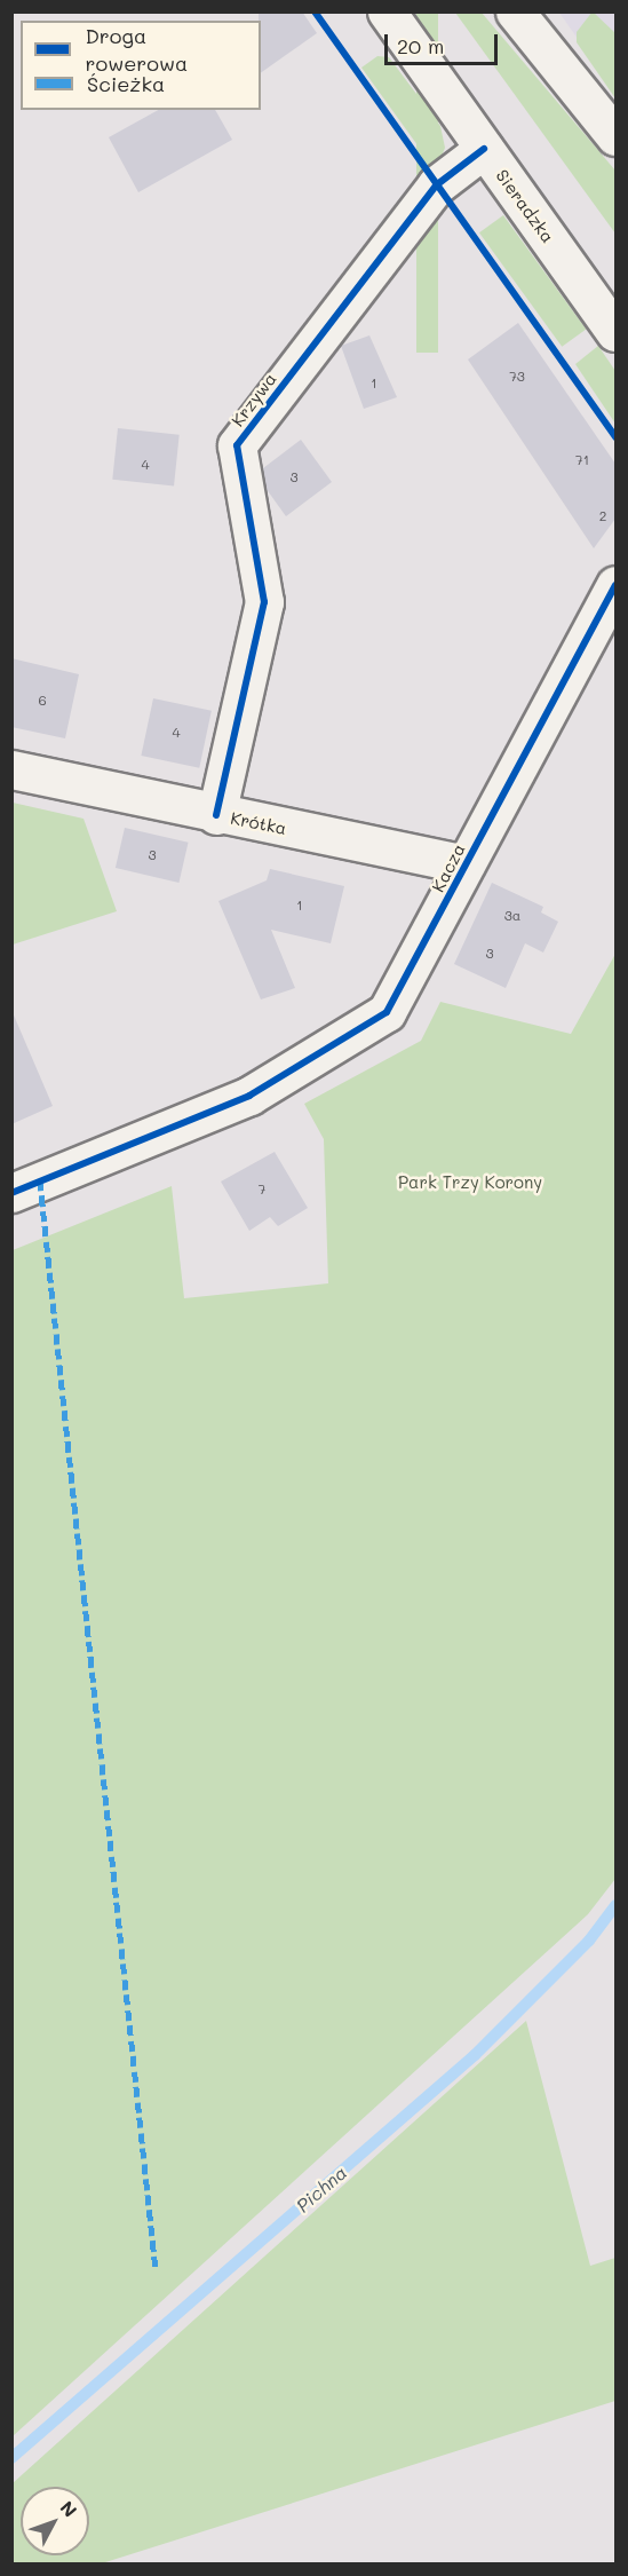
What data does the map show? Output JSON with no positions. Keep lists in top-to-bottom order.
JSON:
{
  "streets": {
    "street": [
      "Sieradzka",
      "Krzywa",
      "Krótka",
      "Kacza"
    ]
  },
  "crossings": [
    ["Sieradzka", "Krzywa"],
    ["Krzywa", "Krótka"],
    ["Krótka", "Kacza"]
  ],
  "water": ["Pichna"],
  "parks": ["Park Trzy Korony"],
  "house_numbers": [
    "73",
    "1",
    "71",
    "4",
    "3",
    "2",
    "6",
    "4",
    "3",
    "1",
    "3a",
    "3",
    "7"
  ],
  "legend": ["Droga rowerowa", "Ścieżka"],
  "scale_bar": "20 m",
  "north": "top right"
}
